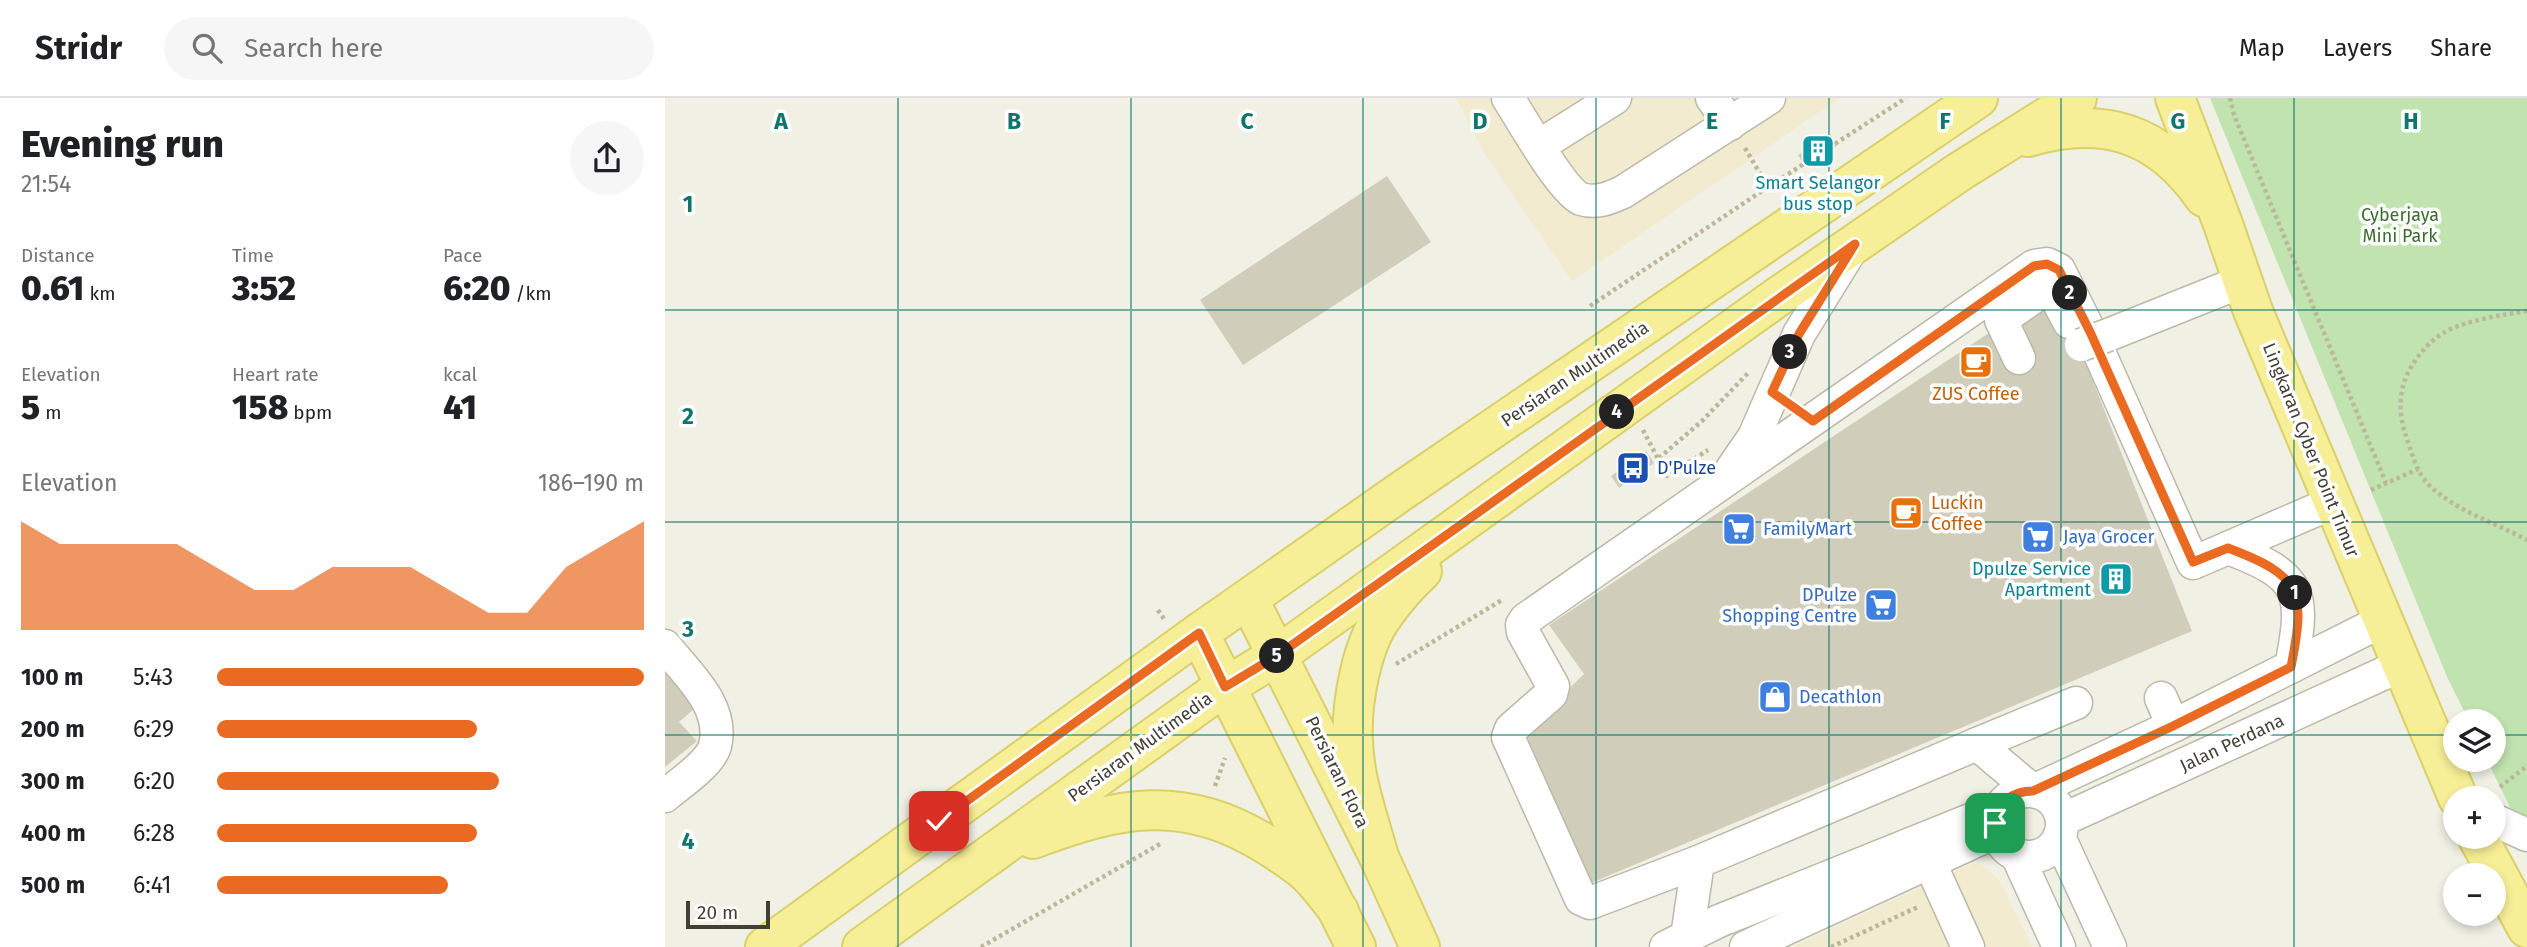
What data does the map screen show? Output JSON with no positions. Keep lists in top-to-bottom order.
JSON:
{
  "streets": {
    "main road": ["Persiaran Multimedia", "Lingkaran Cyber Point Timur", "Persiaran Flora"],
    "street": ["Jalan Perdana"]
  },
  "crossings": [
    ["Persiaran Multimedia", "Persiaran Flora"],
    ["Lingkaran Cyber Point Timur", "Jalan Perdana"]
  ],
  "parks": ["Cyberjaya Mini Park"],
  "places": {
    "building": ["Smart Selangor bus stop", "Dpulze Service Apartment"],
    "cafe": ["ZUS Coffee", "Luckin Coffee"],
    "bus stop": ["D'Pulze"],
    "supermarket": ["FamilyMart", "Jaya Grocer", "DPulze Shopping Centre"],
    "shop": ["Decathlon"]
  },
  "scale_bar": "20 m",
  "page": {
    "header": "Stridr",
    "search": "Search here",
    "nav": ["Map", "Layers", "Share"],
    "heading": ["Evening run", "21:54"],
    "stats": [
      ["Distance", "0.61 km"],
      ["Time", "3:52"],
      ["Pace", "6:20 /km"],
      ["Elevation", "5 m"],
      ["Heart rate", "158 bpm"],
      ["kcal", "41"]
    ],
    "pins": [
      "2",
      "3",
      "4",
      "1",
      "5"
    ],
    "chart": ["Elevation", "186–190 m"],
    "list": [
      {
        "name": "100 m",
        "note": "5:43"
      },
      {
        "name": "200 m",
        "note": "6:29"
      },
      {
        "name": "300 m",
        "note": "6:20"
      },
      {
        "name": "400 m",
        "note": "6:28"
      },
      {
        "name": "500 m",
        "note": "6:41"
      }
    ],
    "map_buttons": ["+", "−"],
    "scale": "20 m"
  },
  "grid": {
    "columns": [
      "A",
      "B",
      "C",
      "D",
      "E",
      "F",
      "G",
      "H"
    ],
    "rows": [
      "1",
      "2",
      "3",
      "4"
    ]
  }
}
